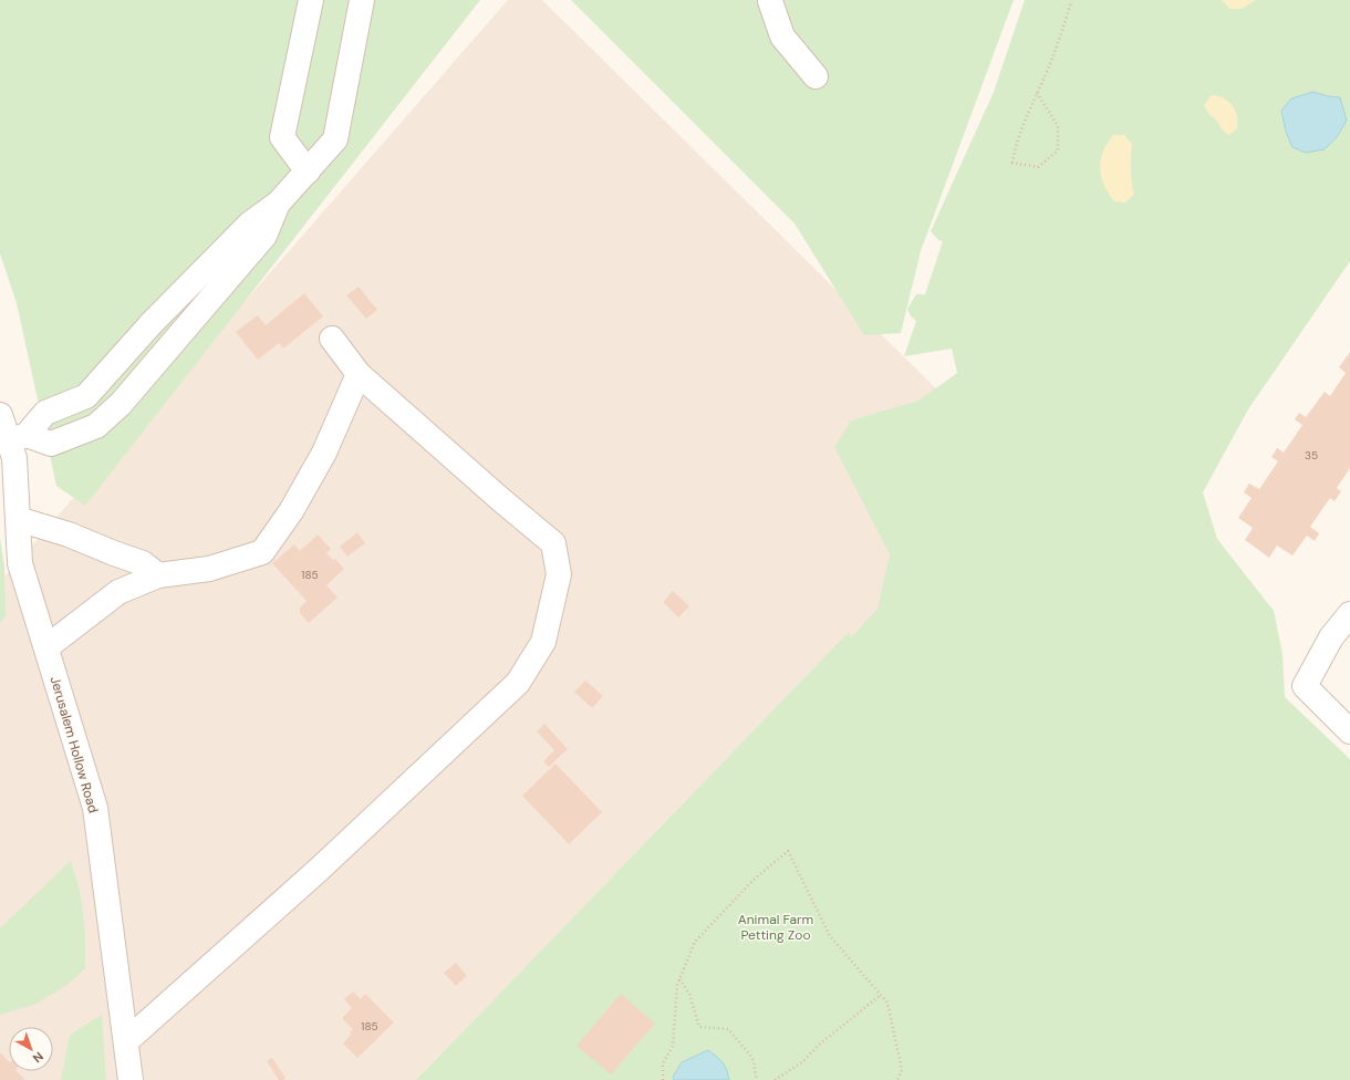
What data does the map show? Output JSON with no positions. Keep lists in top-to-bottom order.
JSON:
{
  "streets": {
    "street": ["Jerusalem Hollow Road"]
  },
  "parks": ["Animal Farm Petting Zoo"],
  "house_numbers": ["35", "185", "185"],
  "north": "bottom right"
}
